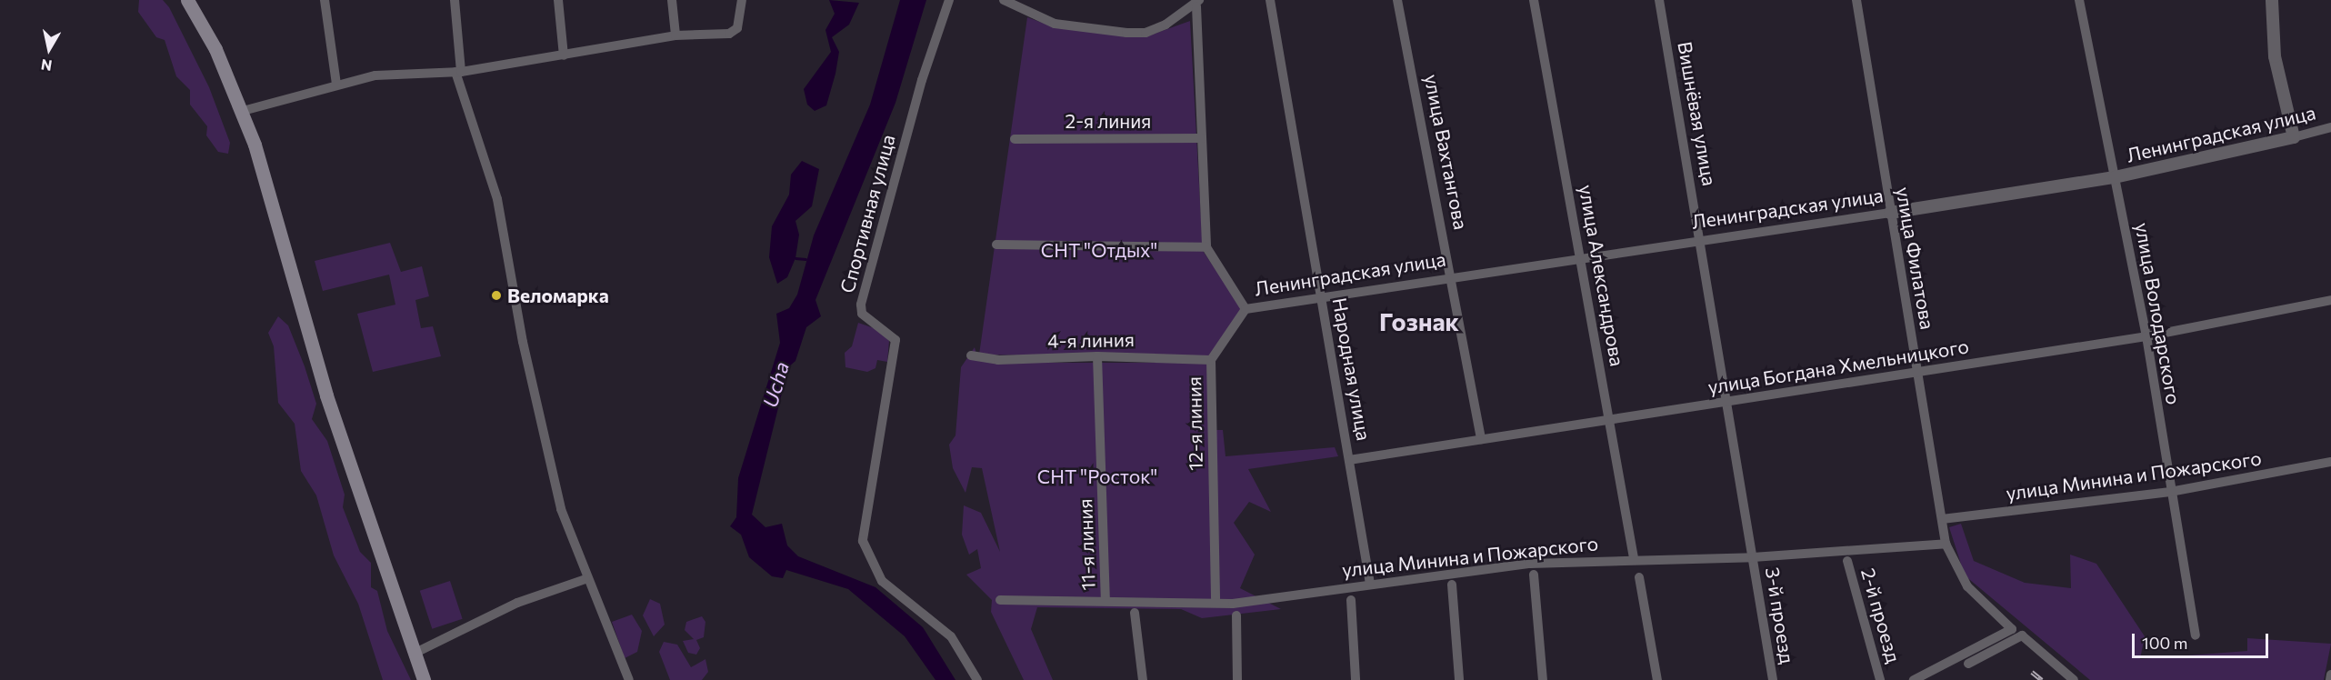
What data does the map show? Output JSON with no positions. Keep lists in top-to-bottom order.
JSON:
{
  "streets": {
    "street": [
      "Вишнёвая улица",
      "2-я линия",
      "Ленинградская улица",
      "улица Вахтангова",
      "Спортивная улица",
      "улица Филатова",
      "улица Александрова",
      "улица Володарского",
      "4-я линия",
      "улица Богдана Хмельницкого",
      "Народная улица",
      "12-я линия",
      "улица Минина и Пожарского",
      "11-я линия",
      "3-й проезд",
      "2-й проезд"
    ]
  },
  "crossings": [
    ["Вишнёвая улица", "Ленинградская улица"],
    ["Вишнёвая улица", "улица Богдана Хмельницкого"],
    ["Вишнёвая улица", "улица Минина и Пожарского"],
    ["Вишнёвая улица", "3-й проезд"],
    ["Ленинградская улица", "улица Вахтангова"],
    ["Ленинградская улица", "улица Филатова"],
    ["Ленинградская улица", "улица Александрова"],
    ["Ленинградская улица", "улица Володарского"],
    ["Ленинградская улица", "Народная улица"],
    ["Ленинградская улица", "12-я линия"],
    ["улица Вахтангова", "улица Богдана Хмельницкого"],
    ["улица Филатова", "улица Богдана Хмельницкого"],
    ["улица Филатова", "улица Минина и Пожарского"],
    ["улица Александрова", "улица Богдана Хмельницкого"],
    ["улица Александрова", "улица Минина и Пожарского"],
    ["улица Володарского", "улица Богдана Хмельницкого"],
    ["улица Володарского", "улица Минина и Пожарского"],
    ["4-я линия", "12-я линия"],
    ["4-я линия", "11-я линия"],
    ["улица Богдана Хмельницкого", "Народная улица"],
    ["Народная улица", "улица Минина и Пожарского"],
    ["12-я линия", "улица Минина и Пожарского"],
    ["улица Минина и Пожарского", "11-я линия"],
    ["улица Минина и Пожарского", "3-й проезд"]
  ],
  "districts": ["Гознак"],
  "water": ["Ucha"],
  "parks": ["СНТ \"Отдых\"", "СНТ \"Росток\""],
  "places": ["Веломарка"],
  "scale_bar": "100 m",
  "north": "bottom"
}
